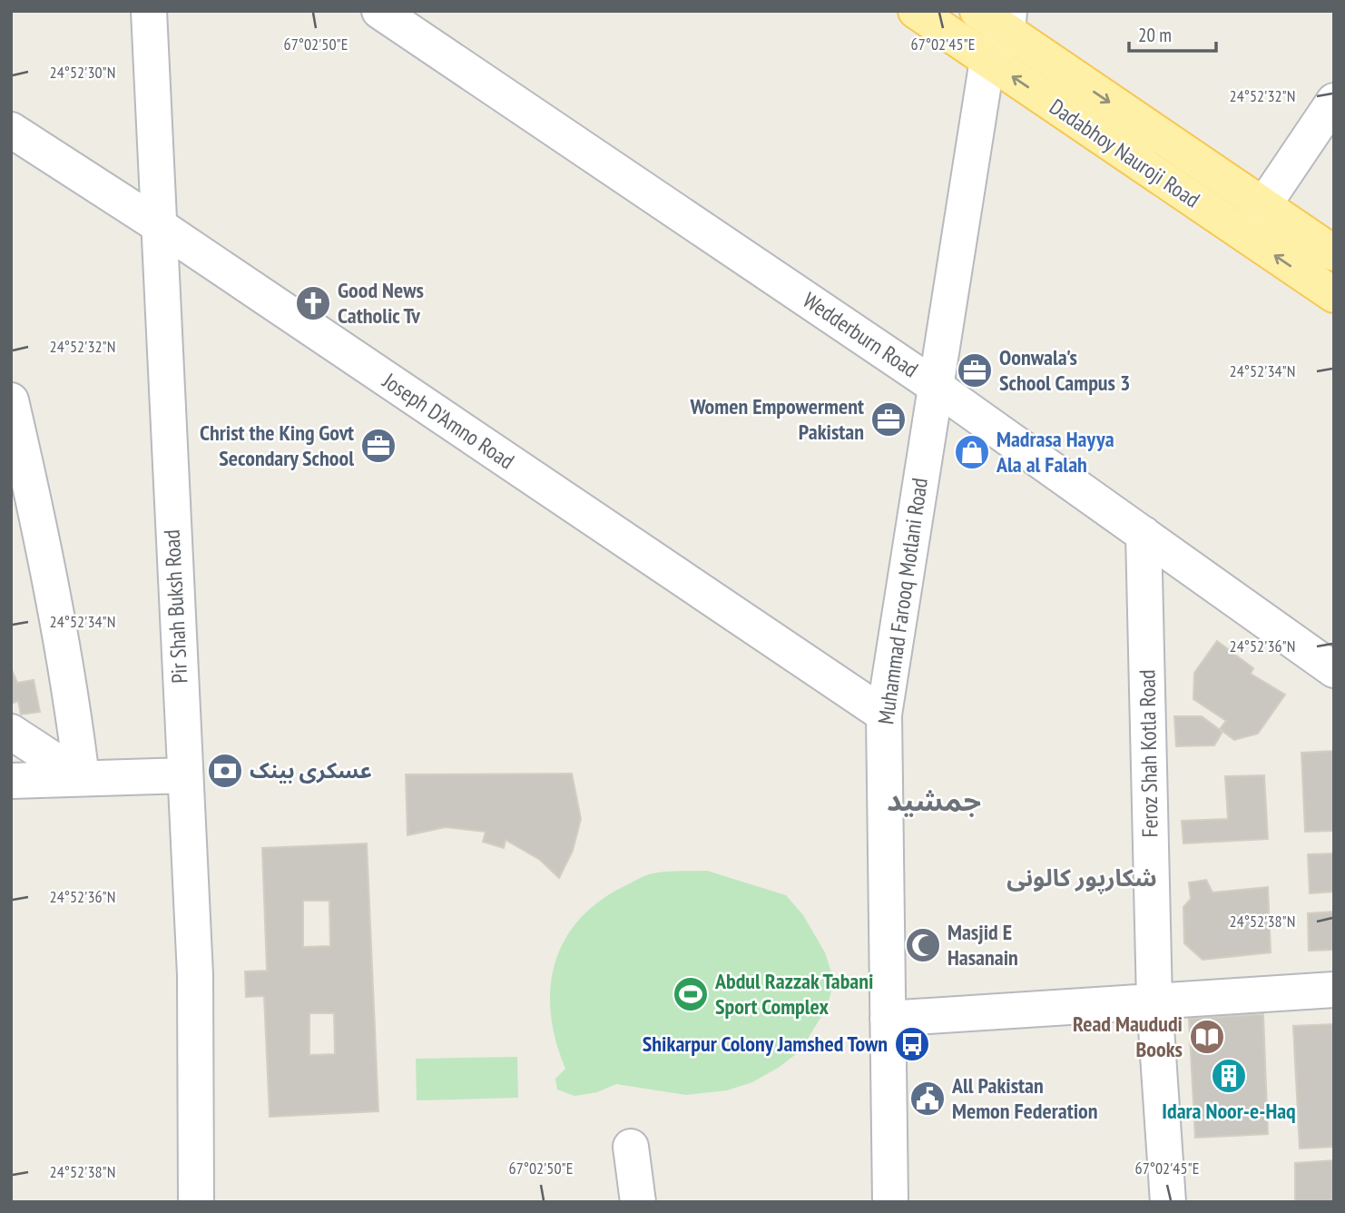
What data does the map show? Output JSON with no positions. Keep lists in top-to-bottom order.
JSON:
{
  "streets": {
    "main road": ["Dadabhoy Nauroji Road"],
    "street": [
      "Wedderburn Road",
      "Joseph D'Amno Road",
      "Muhammad Farooq Motlani Road",
      "Pir Shah Buksh Road",
      "Feroz Shah Kotla Road"
    ]
  },
  "crossings": [
    ["Dadabhoy Nauroji Road", "Muhammad Farooq Motlani Road"],
    ["Wedderburn Road", "Muhammad Farooq Motlani Road"],
    ["Wedderburn Road", "Feroz Shah Kotla Road"],
    ["Joseph D'Amno Road", "Muhammad Farooq Motlani Road"],
    ["Joseph D'Amno Road", "Pir Shah Buksh Road"]
  ],
  "districts": ["جمشید", "شکارپور کالونی"],
  "places": {
    "church": ["Good News Catholic Tv"],
    "office": ["Oonwala's School Campus 3", "Women Empowerment Pakistan", "Christ the King Govt Secondary School"],
    "shop": ["Madrasa Hayya Ala al Falah"],
    "bank": ["عسکری بینک"],
    "mosque": ["Masjid E Hasanain"],
    "sports": ["Abdul Razzak Tabani Sport Complex"],
    "library": ["Read Maududi Books"],
    "bus stop": ["Shikarpur Colony Jamshed Town"],
    "building": ["Idara Noor-e-Haq"],
    "public building": ["All Pakistan Memon Federation"]
  },
  "scale_bar": "20 m",
  "coordinates": [
    "67°02'50\"E",
    "67°02'45\"E",
    "24°52'30\"N",
    "24°52'32\"N",
    "24°52'34\"N",
    "24°52'36\"N",
    "24°52'38\"N"
  ]
}
